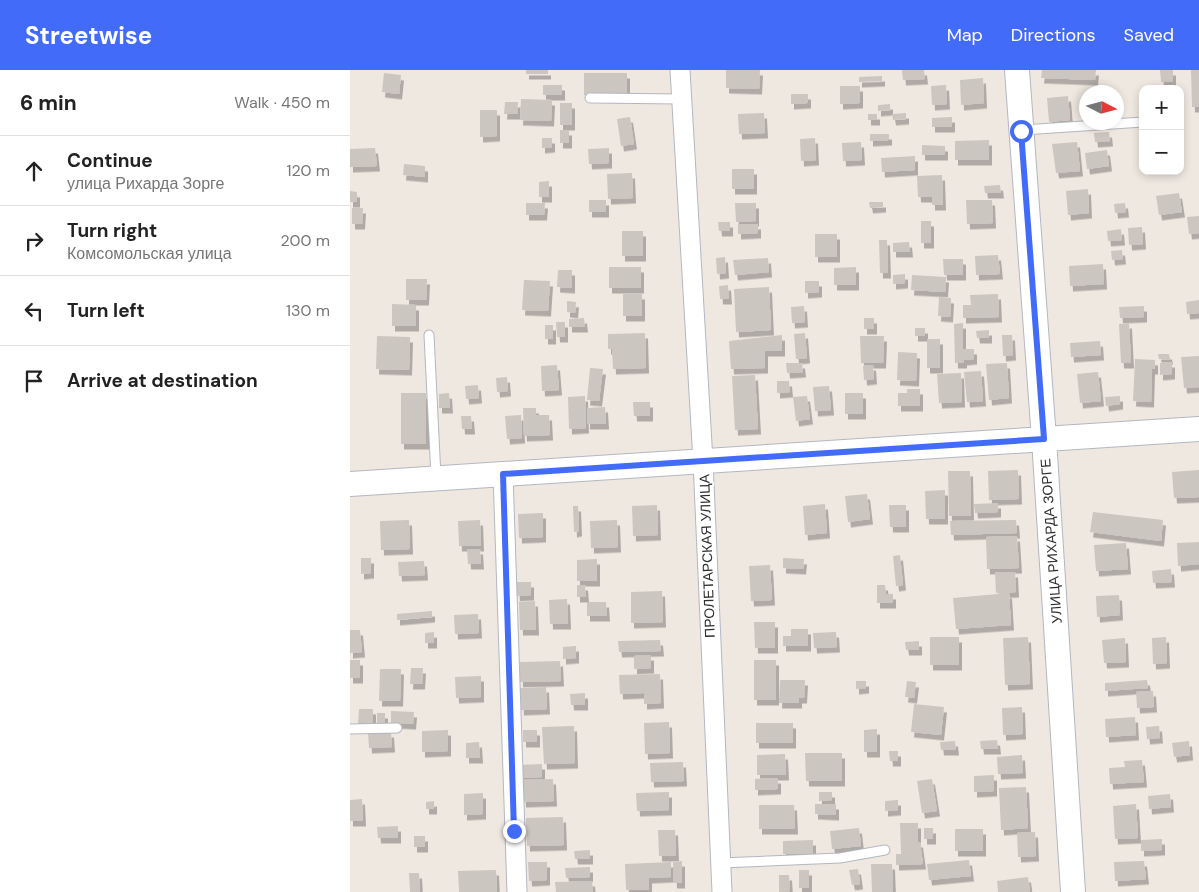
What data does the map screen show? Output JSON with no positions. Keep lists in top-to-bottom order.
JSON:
{
  "streets": {
    "street": ["УЛИЦА РИХАРДА ЗОРГЕ", "ПРОЛЕТАРСКАЯ УЛИЦА"]
  },
  "north": "right",
  "page": {
    "header": "Streetwise",
    "nav": ["Map", "Directions", "Saved"],
    "heading": ["6 min", "Walk · 450 m"],
    "map_buttons": ["+", "−"],
    "list": [
      ["Continue", "улица Рихарда Зорге", "120 m"],
      ["Turn right", "Комсомольская улица", "200 m"],
      ["Turn left", "130 m"],
      "Arrive at destination"
    ]
  }
}
